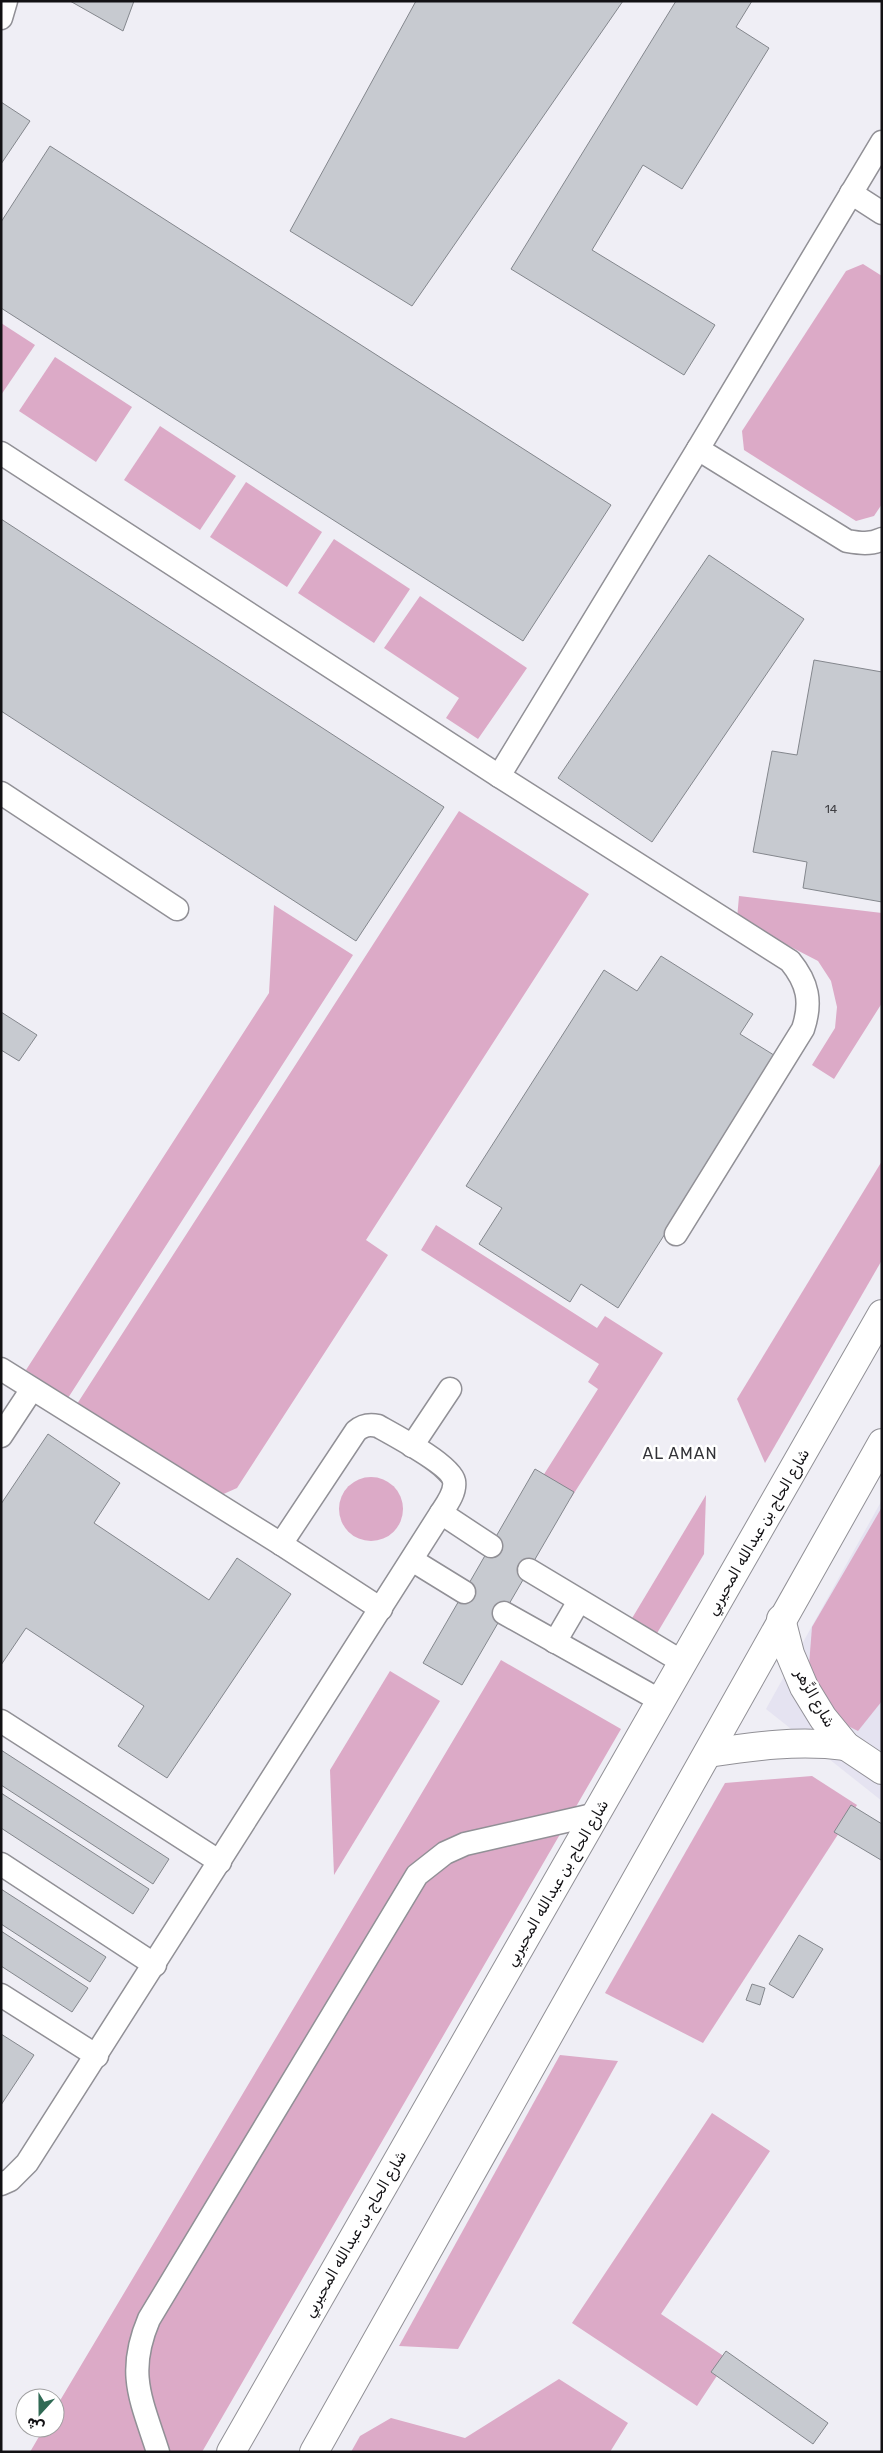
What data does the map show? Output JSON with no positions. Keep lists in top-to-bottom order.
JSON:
{
  "streets": {
    "street": ["شارع الحاج بن عبدالله المحيربي", "شارع الزَّهر"]
  },
  "districts": ["AL AMAN"],
  "house_numbers": ["14"],
  "north": "bottom"
}
